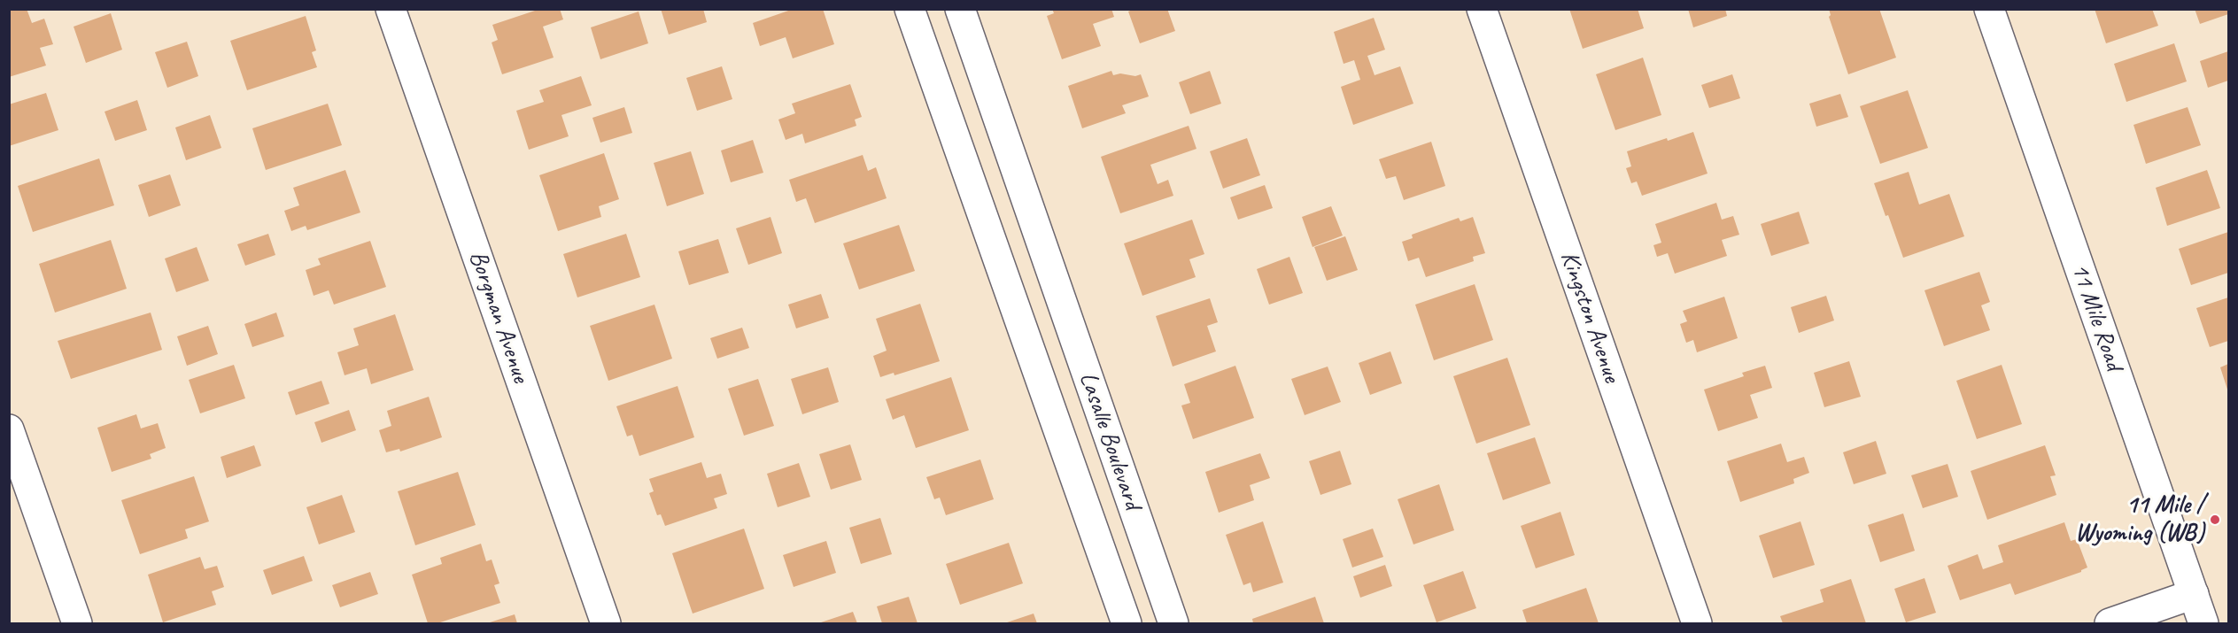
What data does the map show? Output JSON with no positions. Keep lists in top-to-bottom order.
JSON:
{
  "streets": {
    "street": [
      "Borgman Avenue",
      "Kingston Avenue",
      "11 Mile Road",
      "Lasalle Boulevard"
    ]
  },
  "places": ["11 Mile / Wyoming (WB)"]
}
